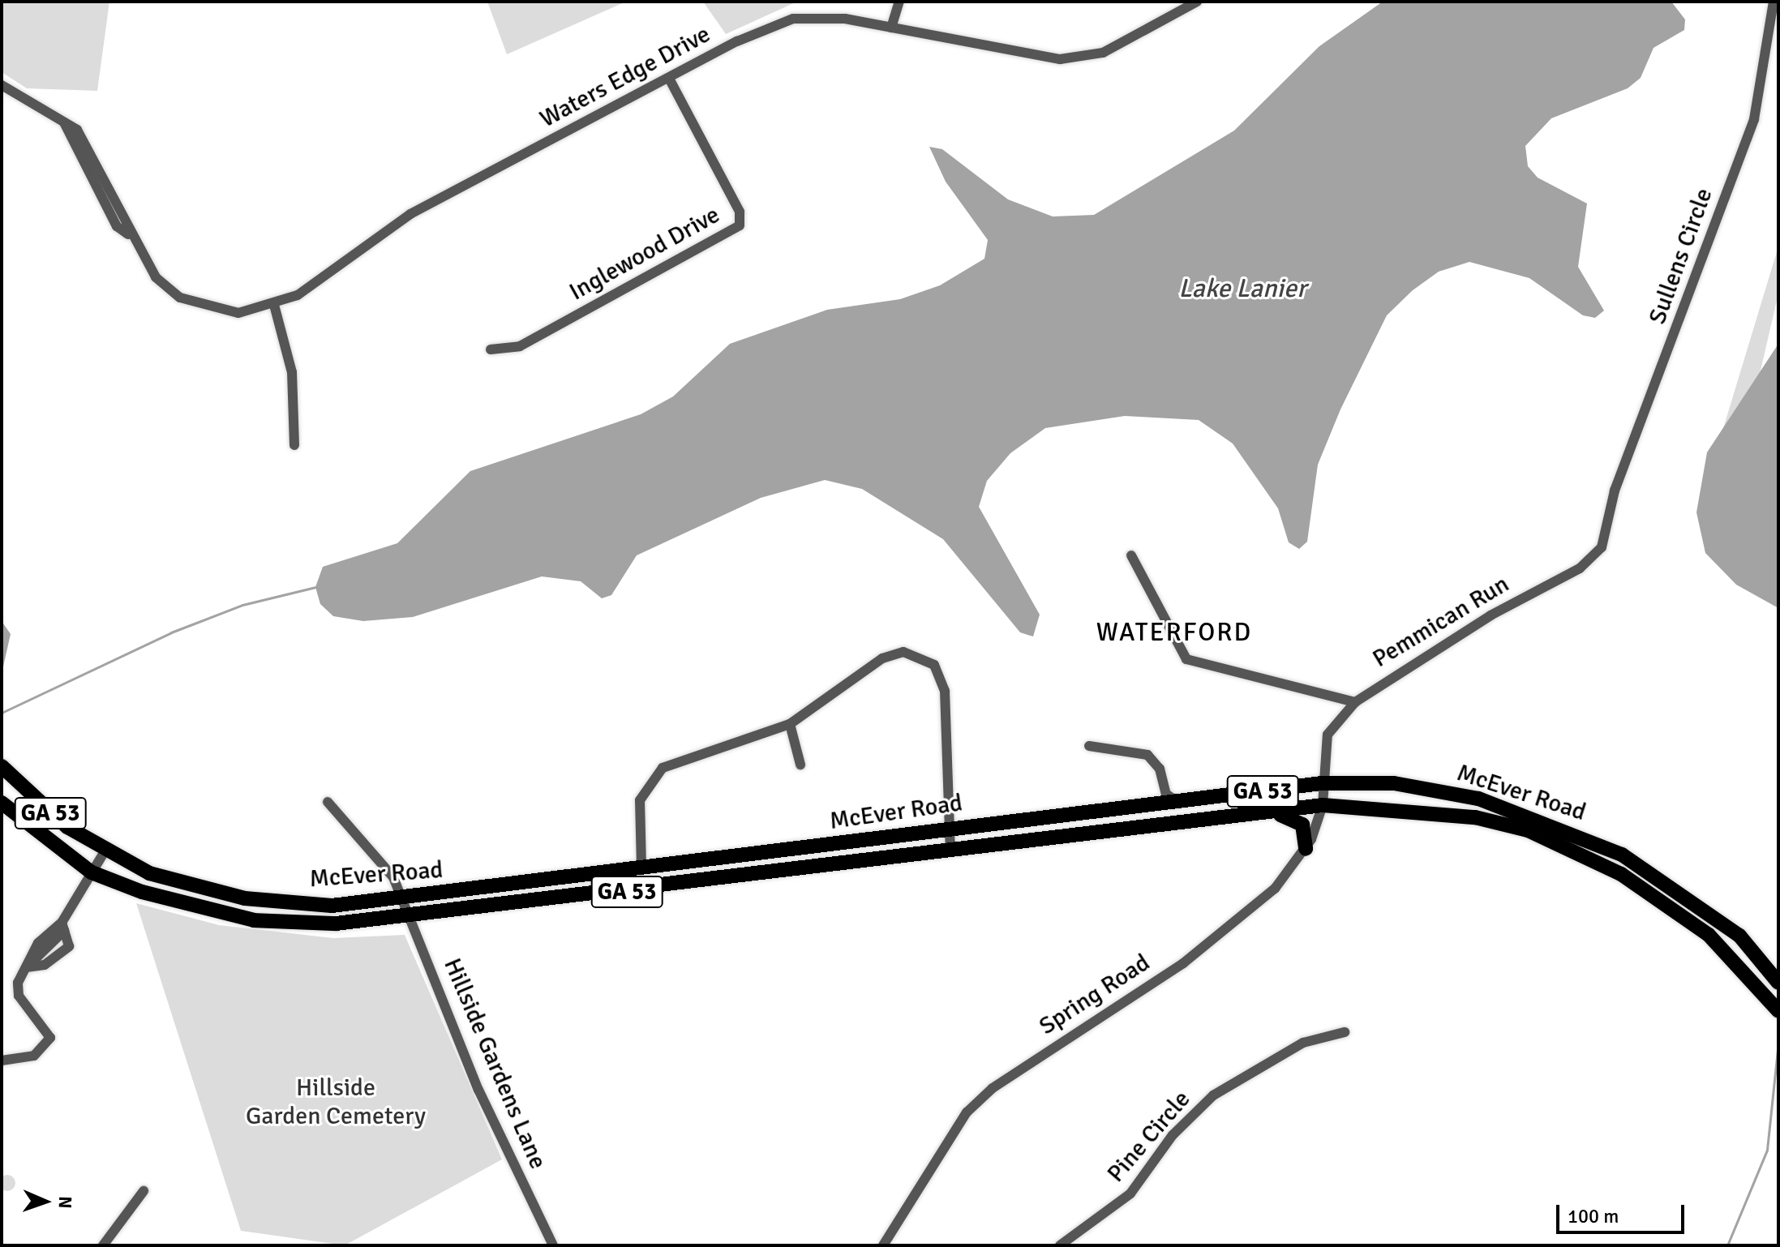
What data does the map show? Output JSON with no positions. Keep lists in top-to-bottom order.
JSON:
{
  "streets": {
    "main road": ["GA 53", "McEver Road"],
    "street": [
      "Waters Edge Drive",
      "Inglewood Drive",
      "Sullens Circle",
      "Pemmican Run",
      "Spring Road",
      "Hillside Gardens Lane",
      "Pine Circle"
    ]
  },
  "crossings": [
    ["Waters Edge Drive", "Inglewood Drive"],
    ["Sullens Circle", "Pemmican Run"],
    ["Pemmican Run", "McEver Road"],
    ["Pemmican Run", "Spring Road"],
    ["McEver Road", "Spring Road"],
    ["McEver Road", "Hillside Gardens Lane"]
  ],
  "districts": ["WATERFORD"],
  "water": ["Lake Lanier"],
  "parks": ["Hillside Garden Cemetery"],
  "scale_bar": "100 m",
  "north": "right"
}
